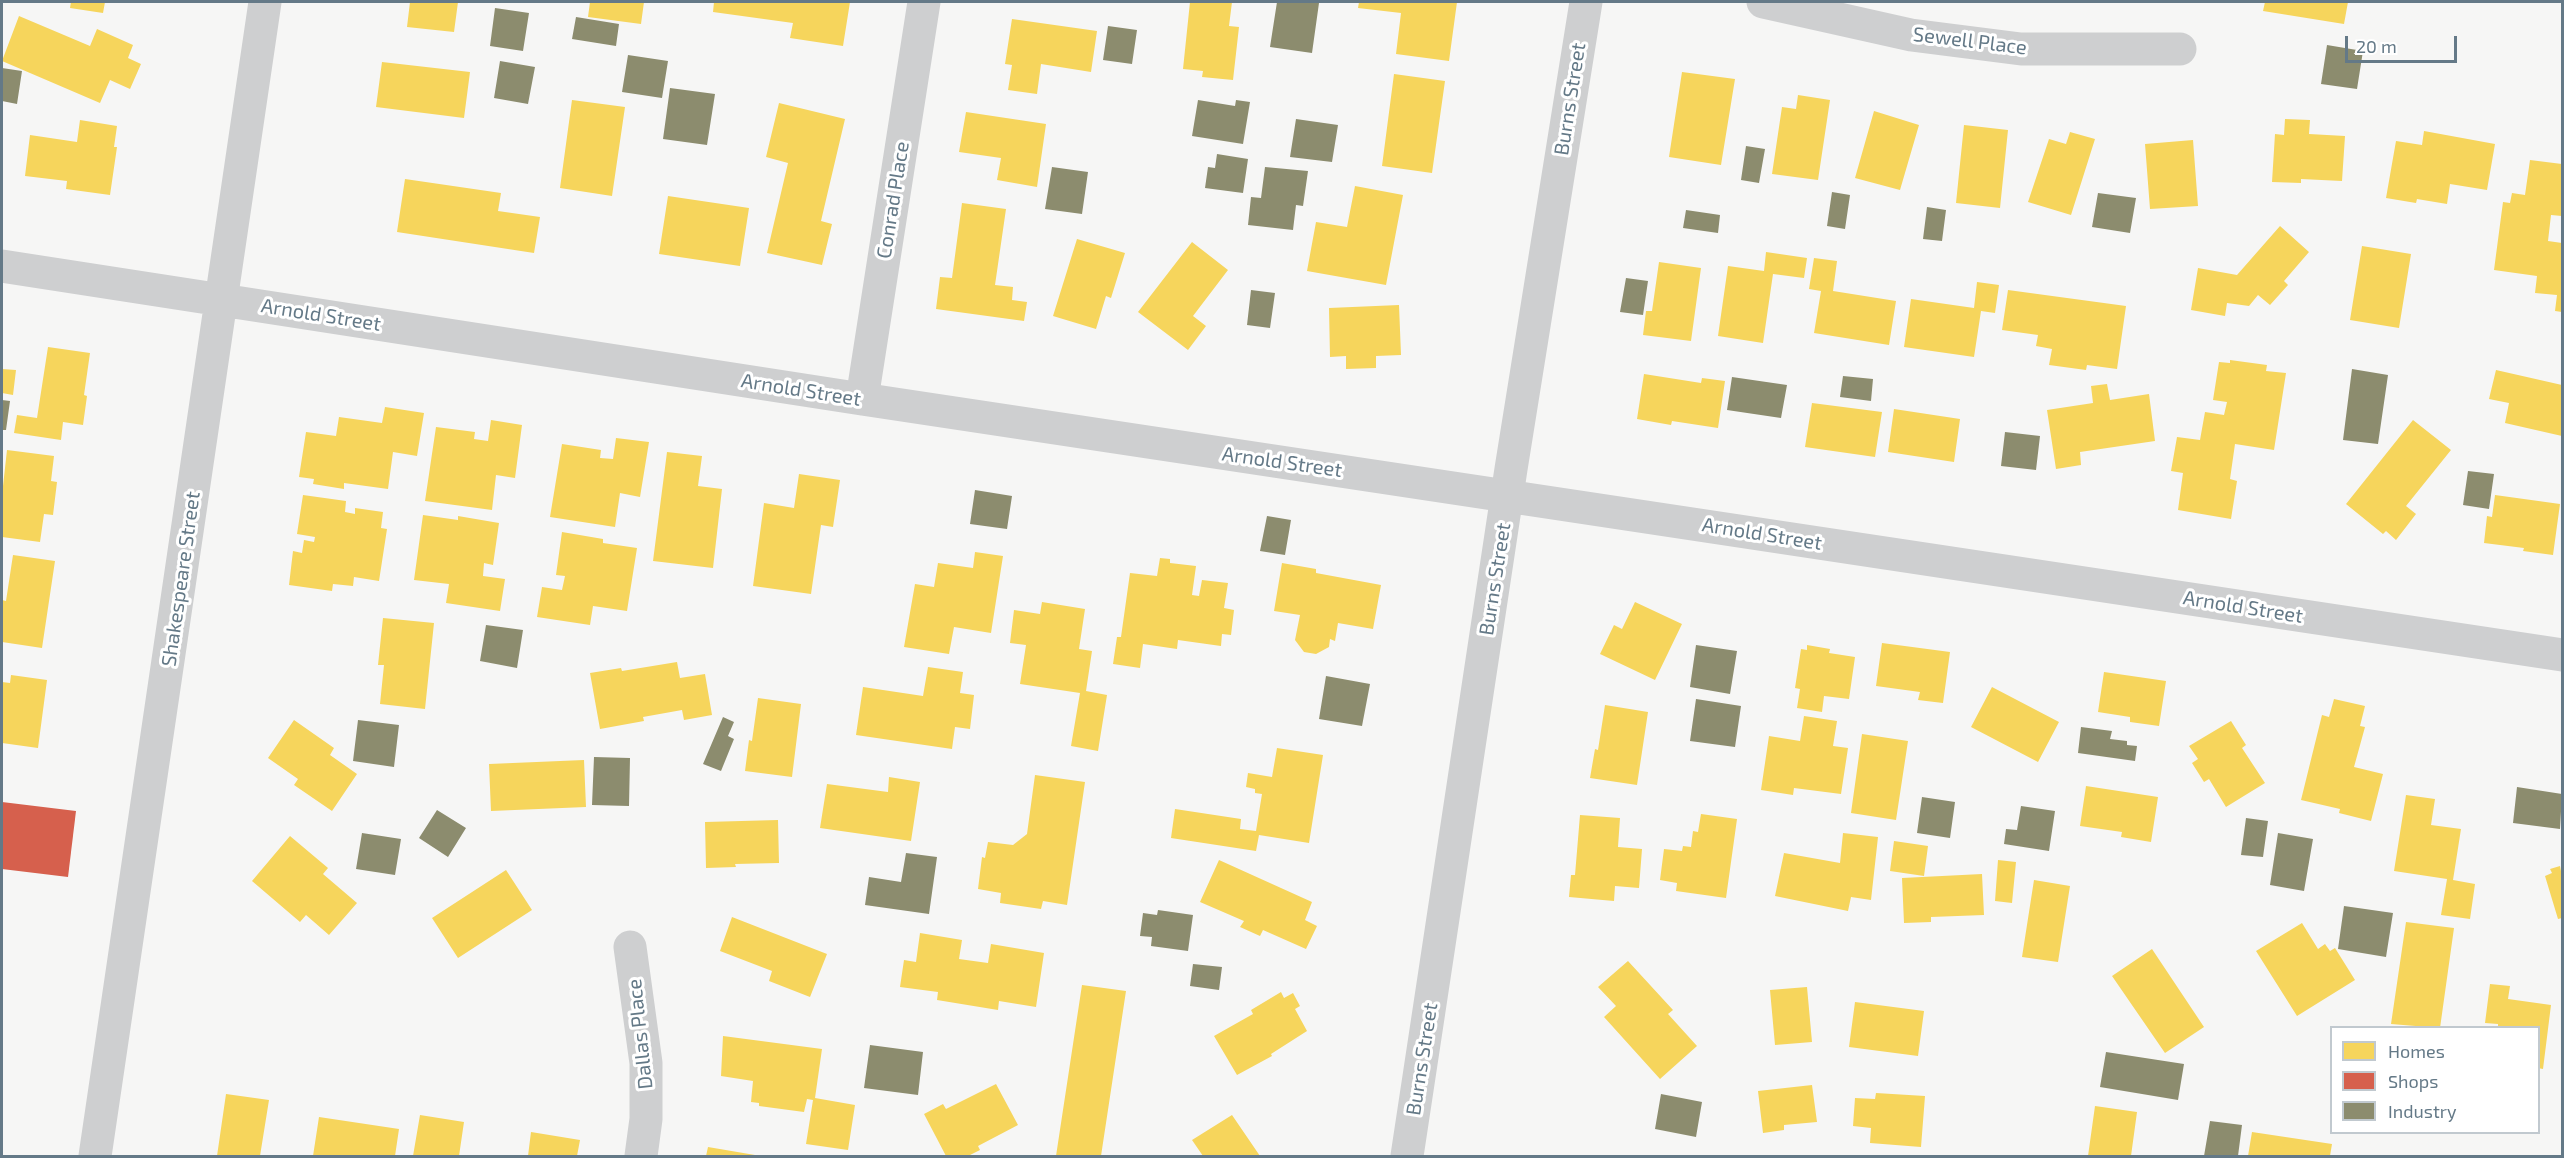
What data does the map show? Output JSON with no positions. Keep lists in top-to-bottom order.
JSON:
{
  "streets": {
    "street": [
      "Sewell Place",
      "Burns Street",
      "Conrad Place",
      "Arnold Street",
      "Shakespeare Street",
      "Dallas Place"
    ]
  },
  "crossings": [
    ["Burns Street", "Arnold Street"],
    ["Conrad Place", "Arnold Street"],
    ["Arnold Street", "Shakespeare Street"]
  ],
  "legend": ["Homes", "Shops", "Industry"],
  "scale_bar": "20 m"
}
